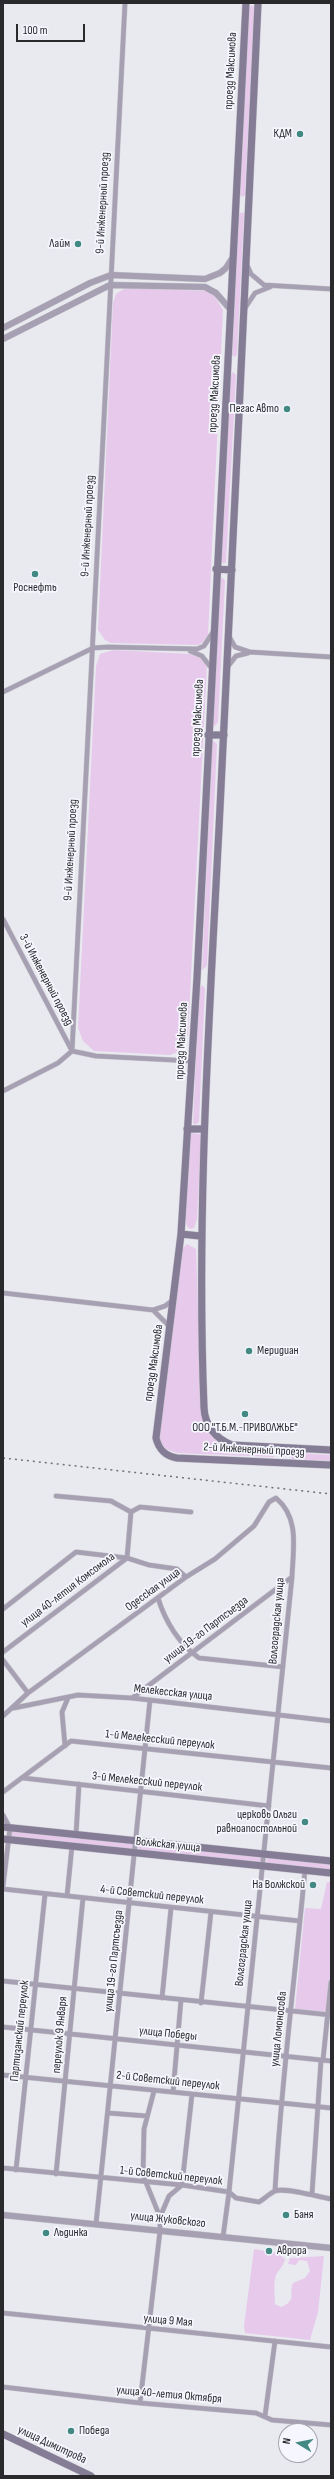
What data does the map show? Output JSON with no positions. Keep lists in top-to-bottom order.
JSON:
{
  "streets": {
    "main road": [
      "проезд Максимова",
      "2-й Инженерный проезд",
      "Волжская улица",
      "улица Димитрова"
    ],
    "street": [
      "9-й Инженерный проезд",
      "3-й Инженерный проезд",
      "улица 40-летия Комсомола",
      "Одесская улица",
      "Волгоградская улица",
      "улица 19-го Партсъезда",
      "Мелекесская улица",
      "1-й Мелекесский переулок",
      "3-й Мелекесский переулок",
      "4-й Советский переулок",
      "улица Ломоносова",
      "Партизанский переулок",
      "улица Победы",
      "переулок 9 Января",
      "2-й Советский переулок",
      "1-й Советский переулок",
      "улица Жуковского",
      "улица 9 Мая",
      "улица 40-летия Октября"
    ]
  },
  "crossings": [
    ["проезд Максимова", "2-й Инженерный проезд"],
    ["9-й Инженерный проезд", "3-й Инженерный проезд"],
    ["Одесская улица", "Волгоградская улица"],
    ["Одесская улица", "Мелекесская улица"],
    ["Волгоградская улица", "улица 19-го Партсъезда"],
    ["Волгоградская улица", "Мелекесская улица"],
    ["Волгоградская улица", "1-й Мелекесский переулок"],
    ["Волгоградская улица", "3-й Мелекесский переулок"],
    ["Волгоградская улица", "Волжская улица"],
    ["Волгоградская улица", "4-й Советский переулок"],
    ["Волгоградская улица", "улица Победы"],
    ["Волгоградская улица", "2-й Советский переулок"],
    ["Волгоградская улица", "1-й Советский переулок"],
    ["Волгоградская улица", "улица Жуковского"],
    ["улица 19-го Партсъезда", "Мелекесская улица"],
    ["улица 19-го Партсъезда", "1-й Мелекесский переулок"],
    ["улица 19-го Партсъезда", "3-й Мелекесский переулок"],
    ["улица 19-го Партсъезда", "Волжская улица"],
    ["улица 19-го Партсъезда", "4-й Советский переулок"],
    ["улица 19-го Партсъезда", "улица Победы"],
    ["улица 19-го Партсъезда", "2-й Советский переулок"],
    ["улица 19-го Партсъезда", "1-й Советский переулок"],
    ["улица 19-го Партсъезда", "улица Жуковского"],
    ["1-й Мелекесский переулок", "3-й Мелекесский переулок"],
    ["Волжская улица", "улица Ломоносова"],
    ["4-й Советский переулок", "улица Ломоносова"],
    ["4-й Советский переулок", "Партизанский переулок"],
    ["4-й Советский переулок", "переулок 9 Января"],
    ["улица Ломоносова", "улица Победы"],
    ["улица Ломоносова", "2-й Советский переулок"],
    ["улица Ломоносова", "1-й Советский переулок"],
    ["Партизанский переулок", "улица Победы"],
    ["Партизанский переулок", "2-й Советский переулок"],
    ["Партизанский переулок", "1-й Советский переулок"],
    ["улица Победы", "переулок 9 Января"],
    ["переулок 9 Января", "2-й Советский переулок"],
    ["переулок 9 Января", "1-й Советский переулок"]
  ],
  "places": [
    "КДМ",
    "Лайм",
    "Пегас Авто",
    "Роснефть",
    "Меридиан",
    "ООО \"Т.Б.М.-ПРИВОЛЖЬЕ\"",
    "церковь Ольги равноапостольной",
    "На Волжской",
    "Баня",
    "Льдинка",
    "Аврора",
    "Победа"
  ],
  "scale_bar": "100 m",
  "north": "left"
}
